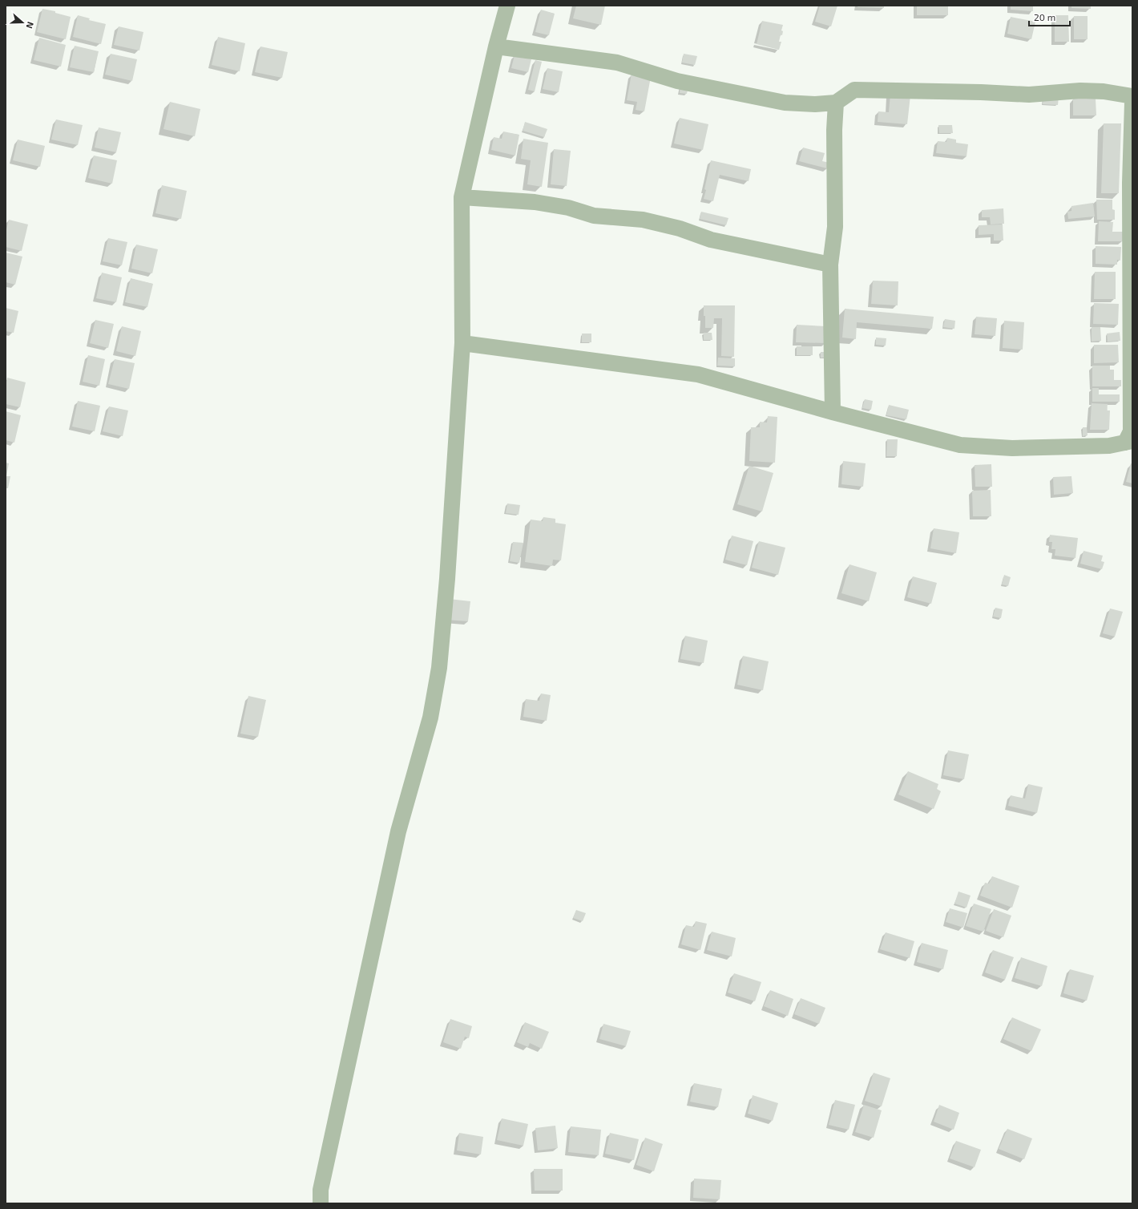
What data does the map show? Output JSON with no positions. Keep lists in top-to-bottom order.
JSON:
{
  "scale_bar": "20 m",
  "north": "right"
}
